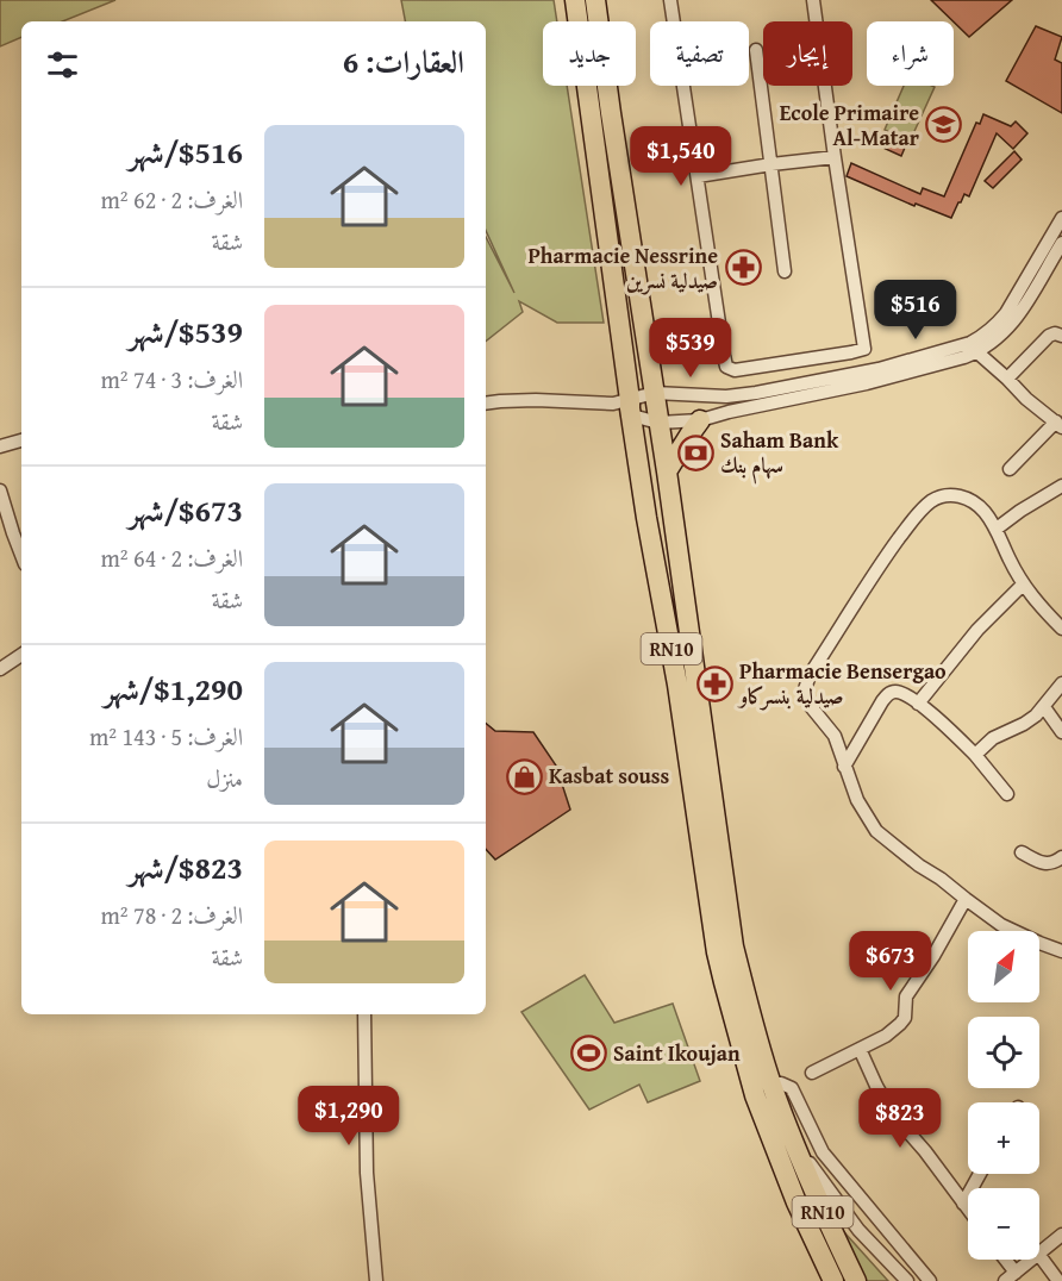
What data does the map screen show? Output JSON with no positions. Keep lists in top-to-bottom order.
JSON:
{
  "streets": {
    "main road": ["RN10"]
  },
  "places": {
    "school or university": ["Ecole Primaire Al-Matar"],
    "pharmacy": ["Pharmacie Nessrine صيدلية نسرين", "Pharmacie Bensergao صيدلية بنسركاو"],
    "bank": ["Saham Bank سهام بنك"],
    "shop": ["Kasbat souss"],
    "sports": ["Saint Ikoujan"]
  },
  "north": "top right",
  "page": {
    "chip": [
      "شراء",
      "إيجار",
      "تصفية",
      "جديد"
    ],
    "heading": "العقارات: 6",
    "list": [
      {
        "name": "$516/شهر",
        "note": "الغرف: 2 · 62 m² · شقة"
      },
      {
        "name": "$539/شهر",
        "note": "الغرف: 3 · 74 m² · شقة"
      },
      {
        "name": "$673/شهر",
        "note": "الغرف: 2 · 64 m² · شقة"
      },
      {
        "name": "$1,290/شهر",
        "note": "الغرف: 5 · 143 m² · منزل"
      },
      {
        "name": "$823/شهر",
        "note": "الغرف: 2 · 78 m² · شقة"
      }
    ],
    "price": [
      "$1,540",
      "$516",
      "$539",
      "$673",
      "$1,290",
      "$823"
    ],
    "map_buttons": ["+", "−"]
  }
}
